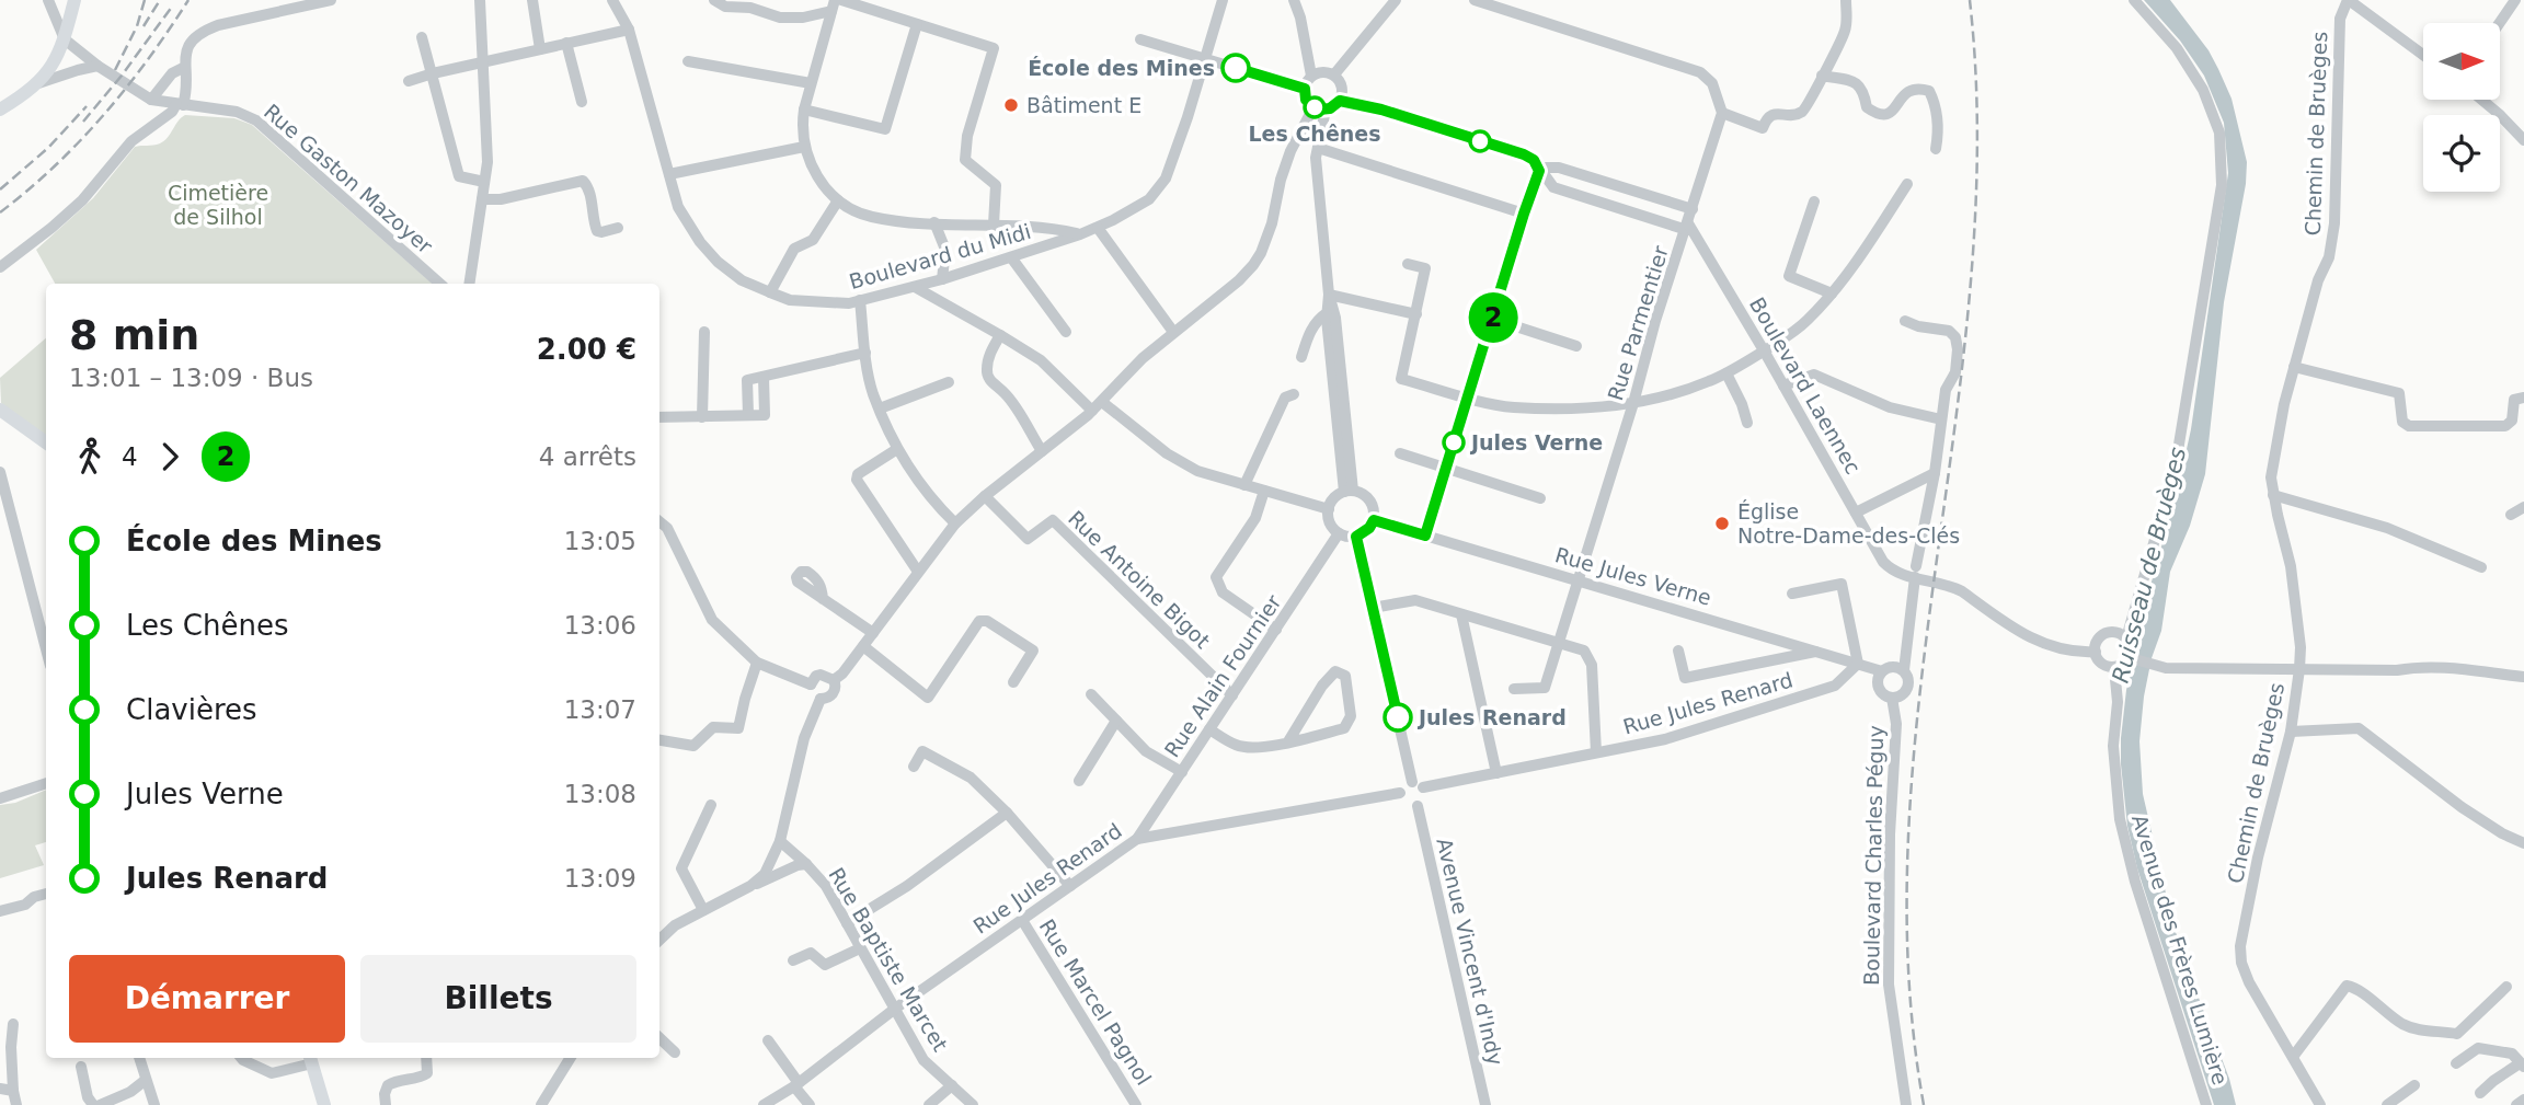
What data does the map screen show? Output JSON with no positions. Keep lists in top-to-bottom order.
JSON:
{
  "streets": {
    "street": [
      "Chemin de Bruèges",
      "Rue Gaston Mazoyer",
      "Boulevard du Midi",
      "Rue Parmentier",
      "Boulevard Laennec",
      "Rue Jules Verne",
      "Rue Antoine Bigot",
      "Rue Alain Fournier",
      "Rue Jules Renard",
      "Boulevard Charles Péguy",
      "Avenue des Frères Lumière",
      "Avenue Vincent d'Indy",
      "Rue Baptiste Marcet",
      "Rue Marcel Pagnol"
    ]
  },
  "crossings": [
    ["Rue Parmentier", "Boulevard Laennec"],
    ["Rue Parmentier", "Rue Jules Verne"],
    ["Boulevard Laennec", "Avenue des Frères Lumière"],
    ["Rue Jules Verne", "Rue Alain Fournier"],
    ["Rue Jules Verne", "Rue Jules Renard"],
    ["Rue Jules Verne", "Boulevard Charles Péguy"],
    ["Rue Antoine Bigot", "Rue Alain Fournier"],
    ["Rue Alain Fournier", "Rue Jules Renard"],
    ["Rue Jules Renard", "Avenue Vincent d'Indy"],
    ["Rue Jules Renard", "Rue Baptiste Marcet"],
    ["Rue Jules Renard", "Rue Marcel Pagnol"]
  ],
  "water": ["Ruisseau de Bruèges"],
  "parks": ["Cimetière de Silhol"],
  "places": [
    "École des Mines",
    "Bâtiment E",
    "Les Chênes",
    "Jules Verne",
    "Église Notre-Dame-des-Clés",
    "Jules Renard"
  ],
  "lines": ["bus line 2"],
  "north": "right",
  "page": {
    "on_map": "2",
    "heading": ["8 min", "13:01 – 13:09 · Bus", "2.00 €"],
    "legs": ["4", "2", "4 arrêts"],
    "list": [
      {
        "name": "École des Mines",
        "value": "13:05"
      },
      {
        "name": "Les Chênes",
        "value": "13:06"
      },
      {
        "name": "Clavières",
        "value": "13:07"
      },
      {
        "name": "Jules Verne",
        "value": "13:08"
      },
      {
        "name": "Jules Renard",
        "value": "13:09"
      }
    ],
    "buttons": ["Démarrer", "Billets"]
  }
}
